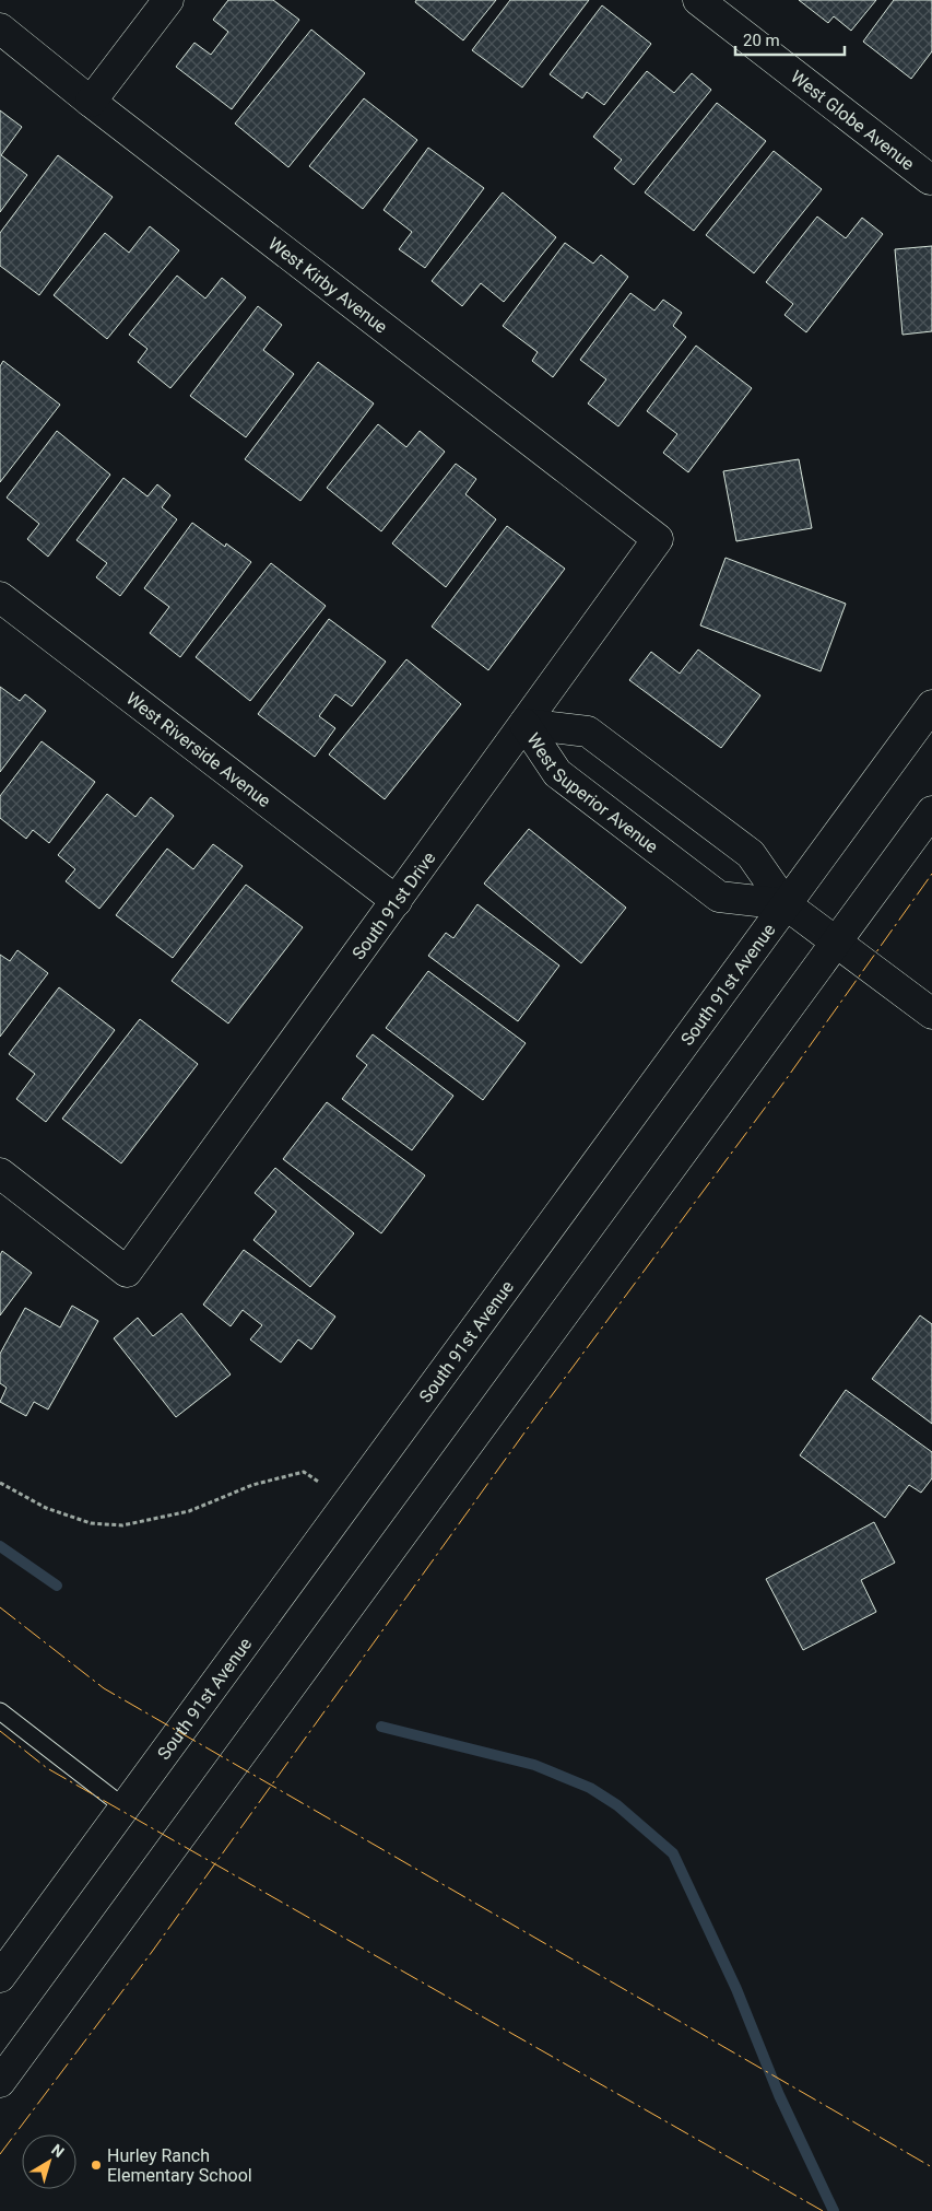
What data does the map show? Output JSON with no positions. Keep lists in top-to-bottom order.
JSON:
{
  "streets": {
    "street": [
      "West Globe Avenue",
      "West Kirby Avenue",
      "West Riverside Avenue",
      "West Superior Avenue",
      "South 91st Drive",
      "South 91st Avenue"
    ]
  },
  "crossings": [
    ["West Kirby Avenue", "South 91st Drive"],
    ["West Riverside Avenue", "South 91st Drive"],
    ["West Superior Avenue", "South 91st Drive"],
    ["West Superior Avenue", "South 91st Avenue"]
  ],
  "places": ["Hurley Ranch Elementary School"],
  "scale_bar": "20 m",
  "north": "top right"
}
